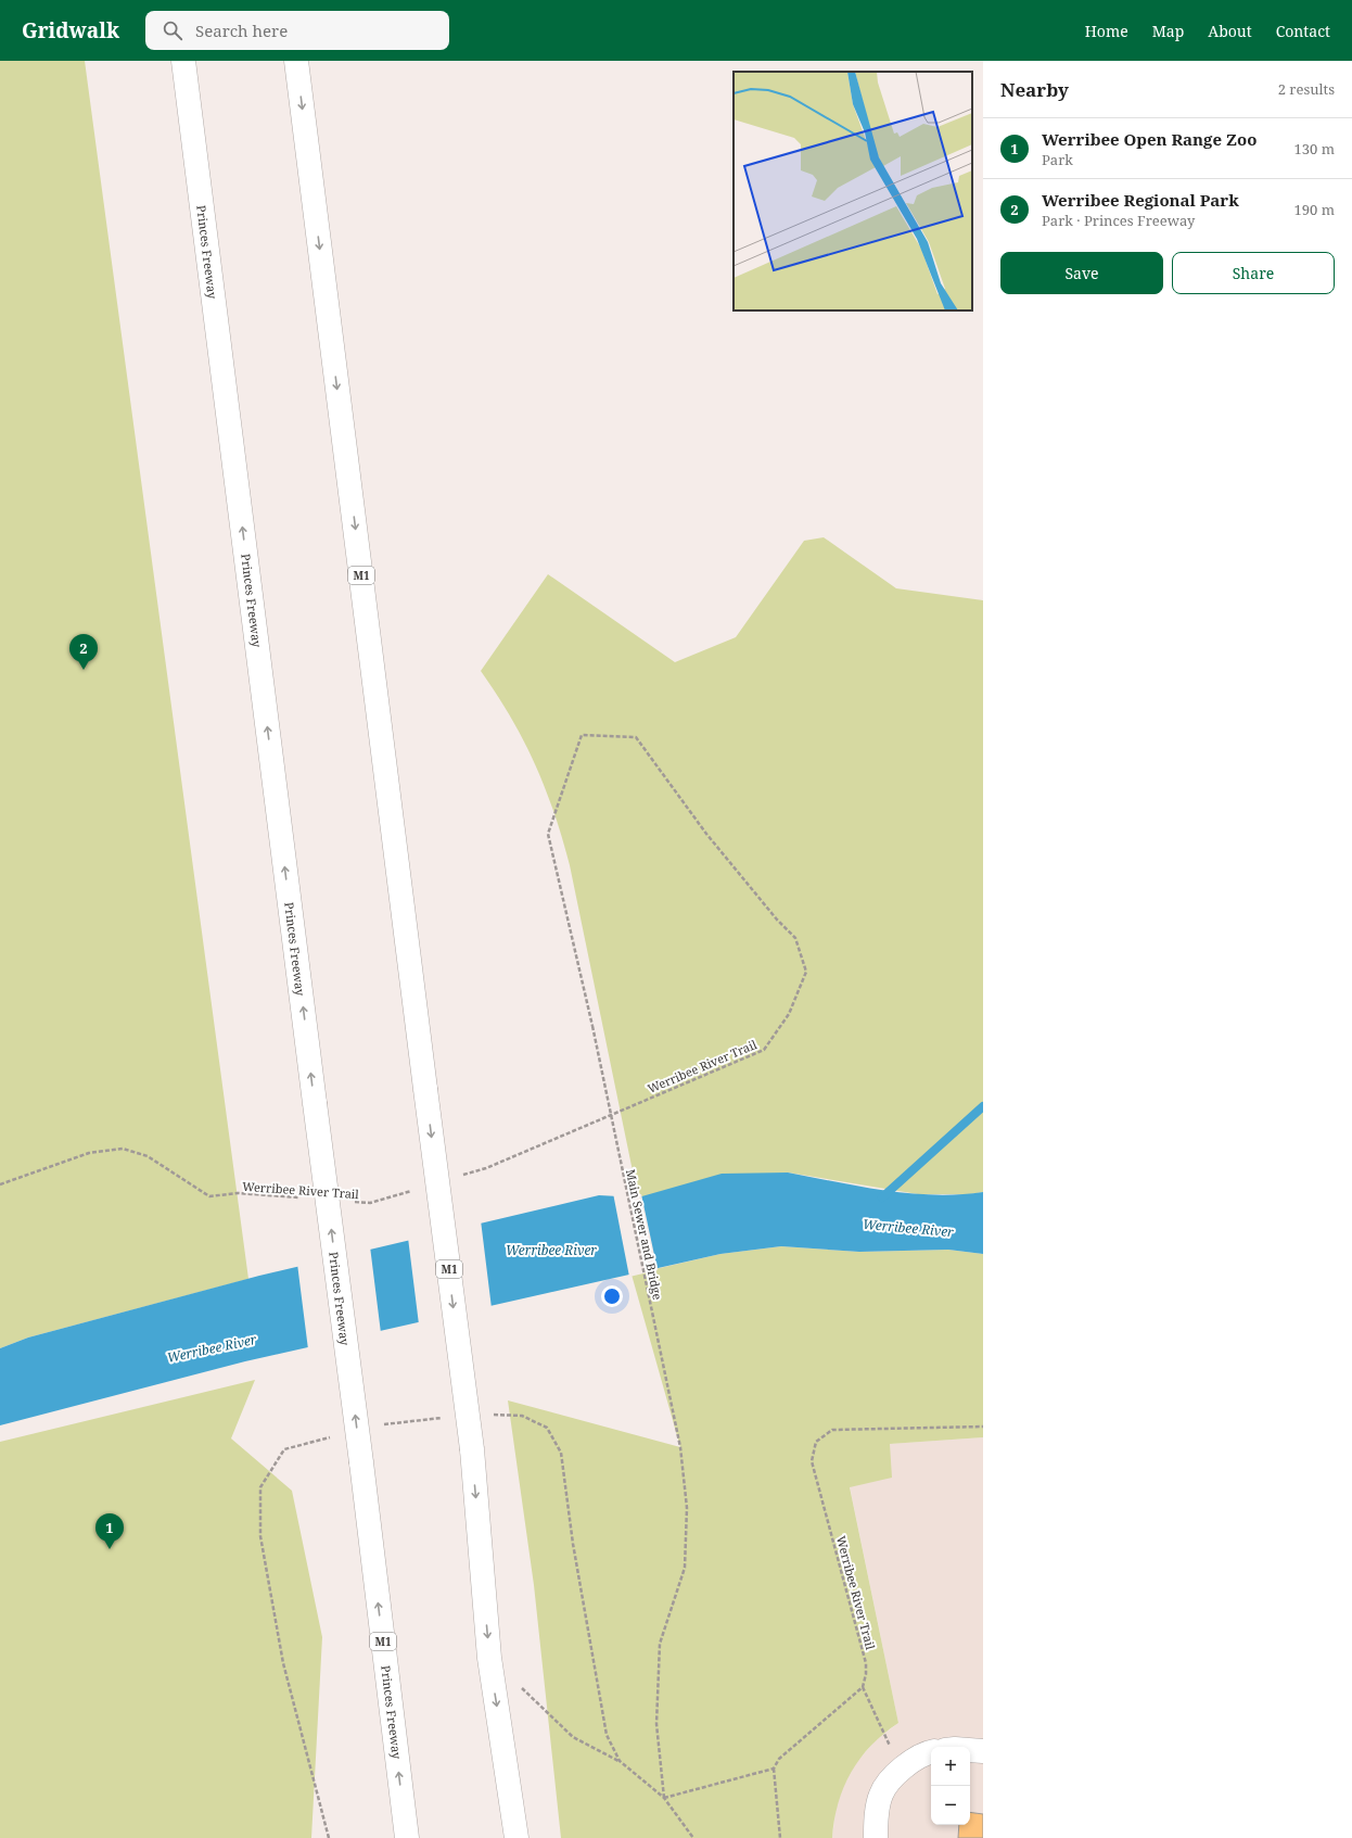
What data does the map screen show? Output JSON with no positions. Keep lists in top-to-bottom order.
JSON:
{
  "streets": {
    "main road": ["Princes Freeway", "M1"],
    "path": ["Werribee River Trail", "Main Sewer and Bridge"]
  },
  "crossings": [
    ["Werribee River Trail", "Main Sewer and Bridge"]
  ],
  "water": ["Werribee River"],
  "page": {
    "header": "Gridwalk",
    "search": "Search here",
    "nav": [
      "Home",
      "Map",
      "About",
      "Contact"
    ],
    "heading": ["Nearby", "2 results"],
    "list": [
      {
        "mark": "1",
        "name": "Werribee Open Range Zoo",
        "note": "Park",
        "value": "130 m"
      },
      {
        "mark": "2",
        "name": "Werribee Regional Park",
        "note": "Park · Princes Freeway",
        "value": "190 m"
      }
    ],
    "buttons": ["Save", "Share"],
    "pins": ["2", "1"],
    "map_buttons": ["+", "−"]
  }
}
